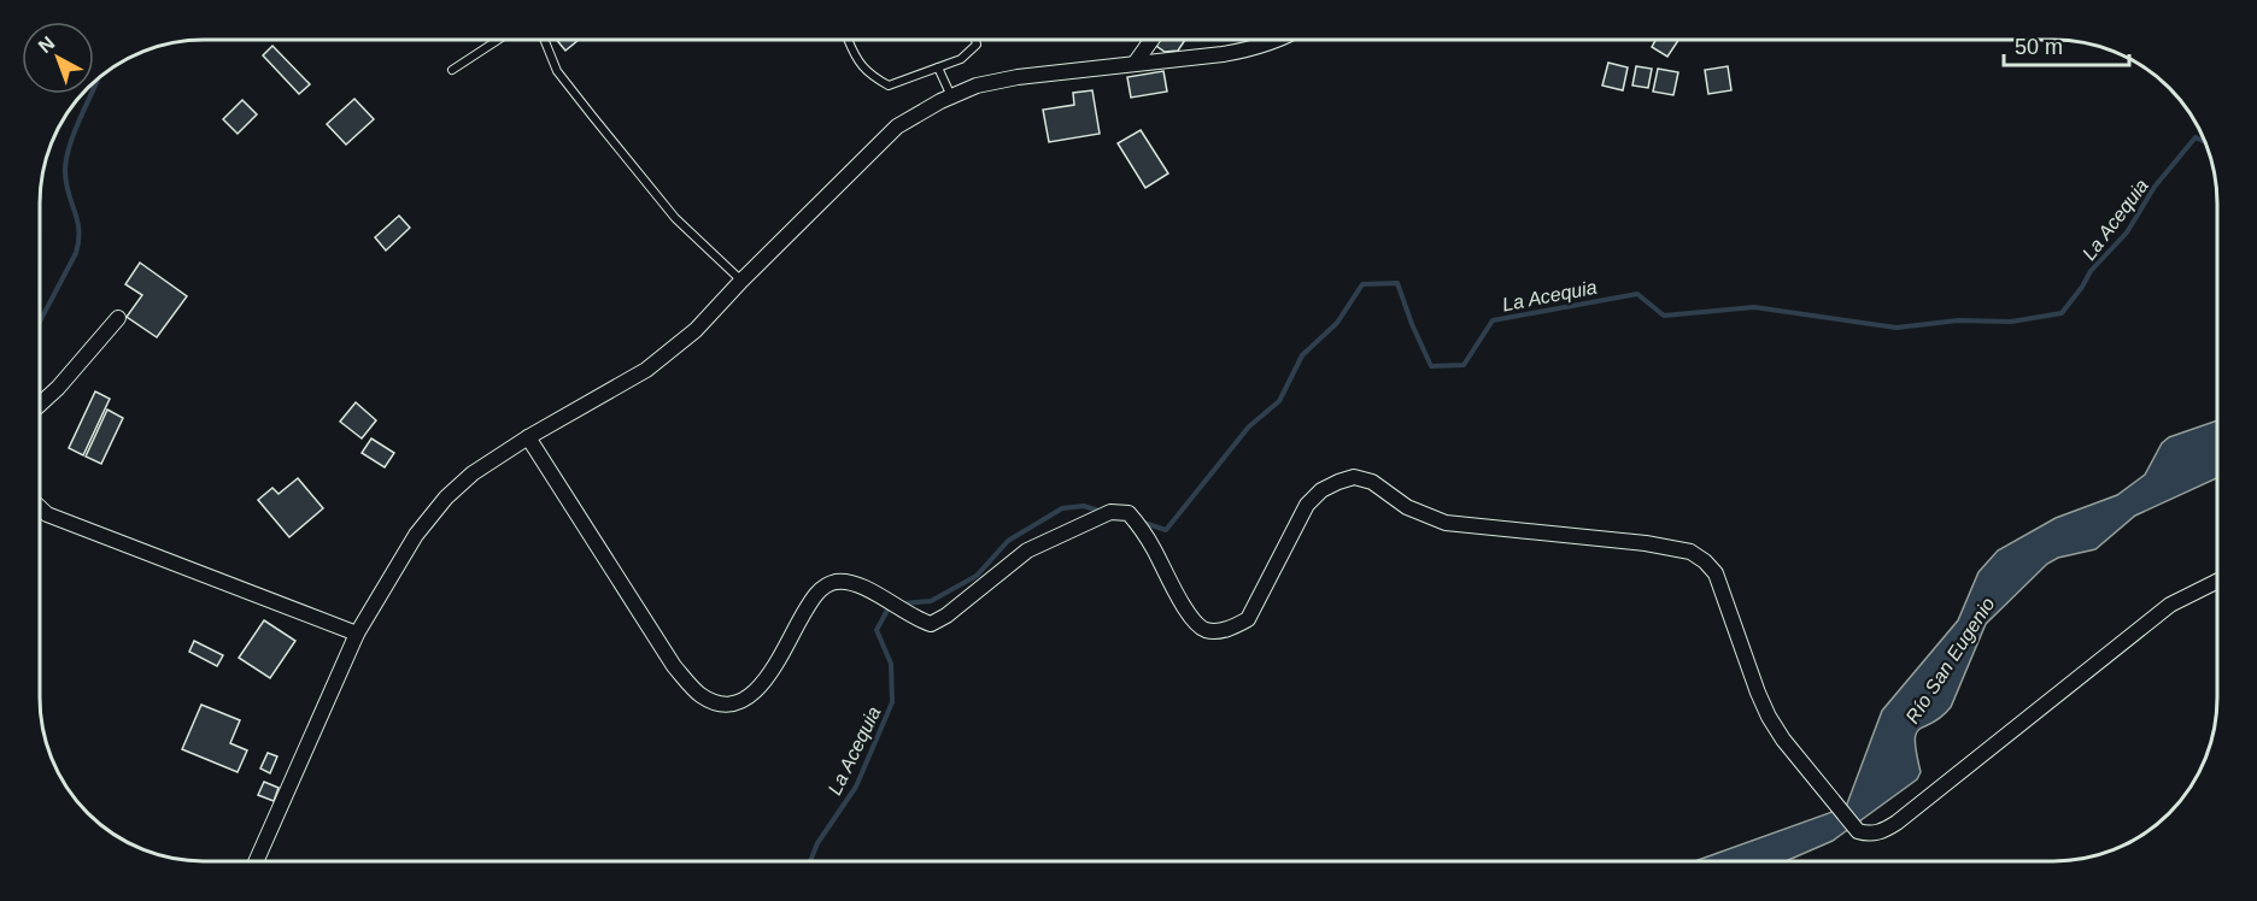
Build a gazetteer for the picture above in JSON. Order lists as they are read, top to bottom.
{
  "water": ["La Acequia", "Río San Eugenio"],
  "scale_bar": "50 m",
  "north": "top left"
}
